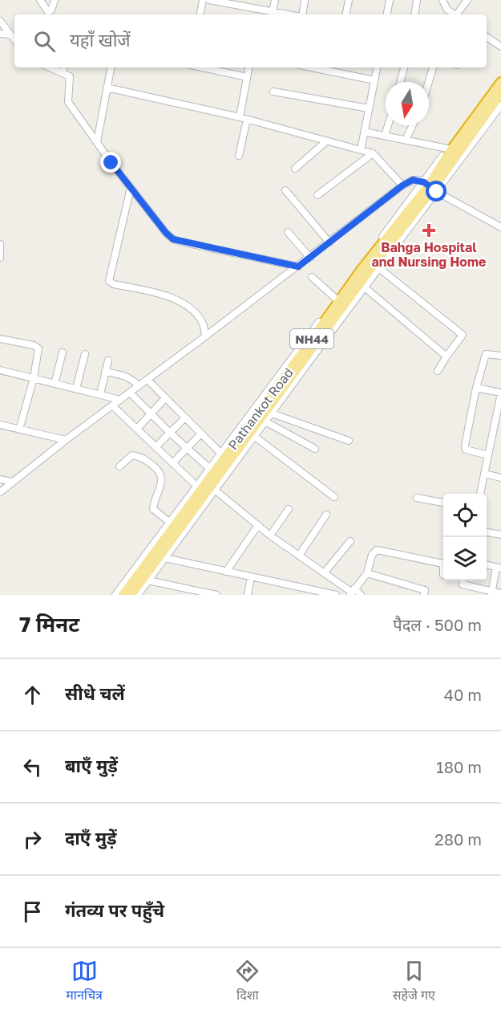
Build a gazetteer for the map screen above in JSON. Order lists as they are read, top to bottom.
{
  "streets": {
    "highway": ["NH44", "Pathankot Road"]
  },
  "crossings": [
    ["NH44", "Pathankot Road"]
  ],
  "places": {
    "health": ["Bahga Hospital and Nursing Home"]
  },
  "north": "bottom",
  "page": {
    "search": "यहाँ खोजें",
    "heading": ["7 मिनट", "पैदल · 500 m"],
    "list": [
      ["सीधे चलें", "40 m"],
      ["बाएँ मुड़ें", "180 m"],
      ["दाएँ मुड़ें", "280 m"],
      "गंतव्य पर पहुँचे"
    ],
    "nav": ["मानचित्र", "दिशा", "सहेजे गए"]
  }
}
